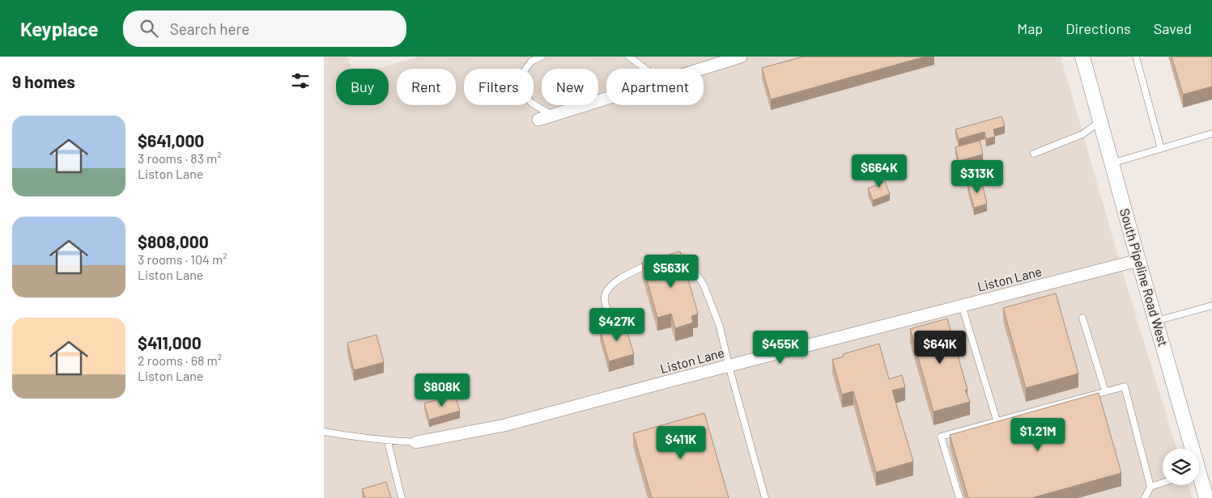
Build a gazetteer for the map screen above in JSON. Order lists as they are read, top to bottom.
{
  "streets": {
    "street": ["South Pipeline Road West", "Liston Lane"]
  },
  "crossings": [
    ["South Pipeline Road West", "Liston Lane"]
  ],
  "page": {
    "header": "Keyplace",
    "search": "Search here",
    "nav": ["Map", "Directions", "Saved"],
    "heading": "9 homes",
    "chip": [
      "Buy",
      "Rent",
      "Filters",
      "New",
      "Apartment"
    ],
    "list": [
      {
        "name": "$641,000",
        "note": "3 rooms · 83 m² · Liston Lane"
      },
      {
        "name": "$808,000",
        "note": "3 rooms · 104 m² · Liston Lane"
      },
      {
        "name": "$411,000",
        "note": "2 rooms · 68 m² · Liston Lane"
      }
    ],
    "price": [
      "$664K",
      "$313K",
      "$563K",
      "$427K",
      "$455K",
      "$641K",
      "$808K",
      "$1.21M",
      "$411K"
    ]
  }
}
